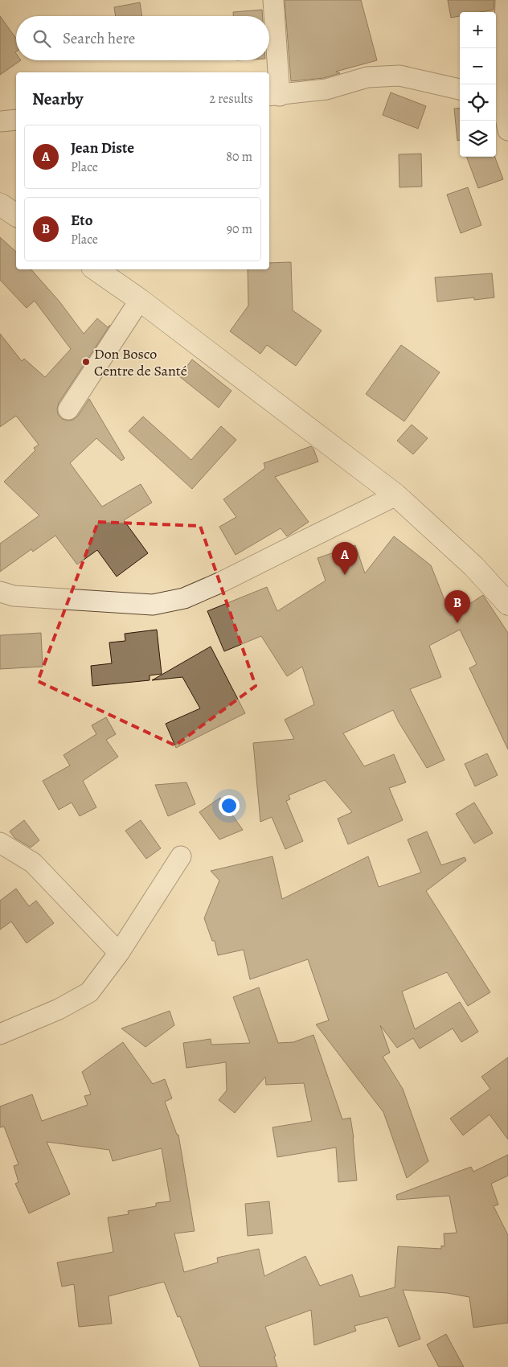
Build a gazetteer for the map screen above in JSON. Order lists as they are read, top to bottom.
{
  "places": ["Don Bosco Centre de Santé"],
  "page": {
    "map_buttons": ["+", "−"],
    "search": "Search here",
    "heading": ["Nearby", "2 results"],
    "list": [
      {
        "mark": "A",
        "name": "Jean Diste",
        "note": "Place",
        "value": "80 m"
      },
      {
        "mark": "B",
        "name": "Eto",
        "note": "Place",
        "value": "90 m"
      }
    ],
    "pins": ["A", "B"]
  }
}
